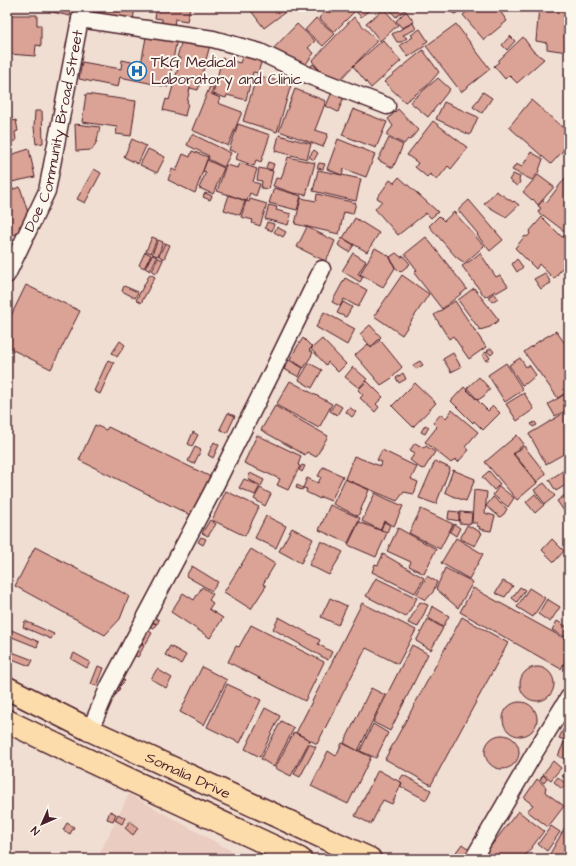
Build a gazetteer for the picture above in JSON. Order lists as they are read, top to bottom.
{
  "streets": {
    "main road": ["Somalia Drive"],
    "street": ["Doe Community Broad Street"]
  },
  "places": {
    "hospital": ["TKG Medical Laboratory and Clinic"]
  },
  "north": "bottom left"
}
